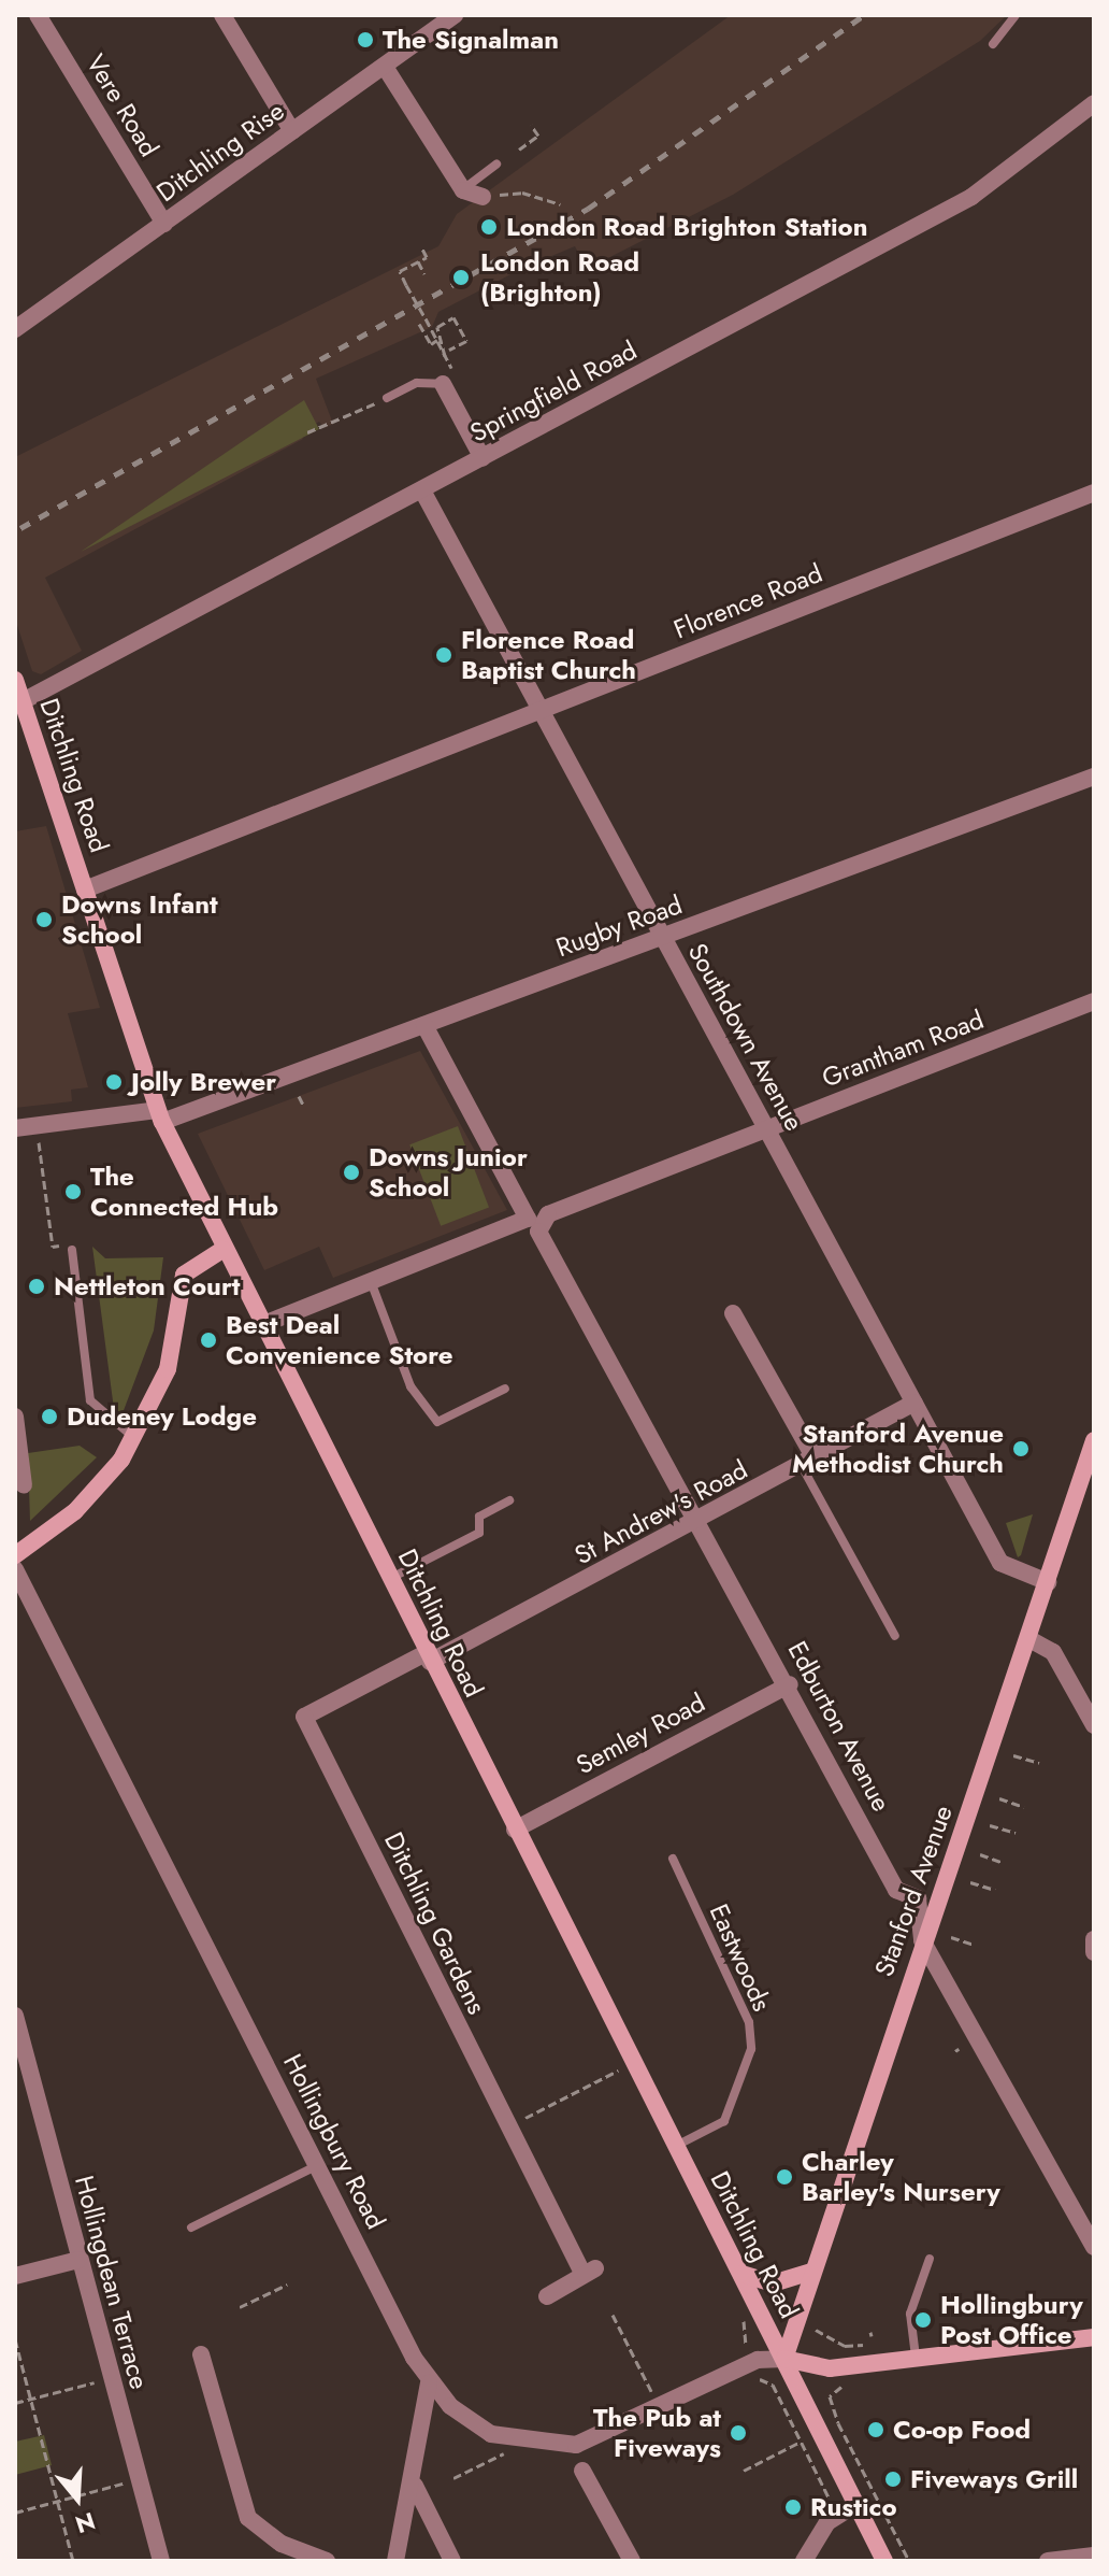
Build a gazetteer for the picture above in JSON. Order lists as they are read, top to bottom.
{
  "streets": {
    "street": [
      "Vere Road",
      "Ditchling Rise",
      "Springfield Road",
      "Florence Road",
      "Ditchling Road",
      "Rugby Road",
      "Southdown Avenue",
      "Grantham Road",
      "St Andrew's Road",
      "Edburton Avenue",
      "Semley Road",
      "Stanford Avenue",
      "Ditchling Gardens",
      "Hollingbury Road",
      "Hollingdean Terrace"
    ],
    "lane": ["Eastwoods"]
  },
  "crossings": [
    ["Vere Road", "Ditchling Rise"],
    ["Springfield Road", "Ditchling Road"],
    ["Springfield Road", "Southdown Avenue"],
    ["Florence Road", "Ditchling Road"],
    ["Florence Road", "Southdown Avenue"],
    ["Ditchling Road", "Rugby Road"],
    ["Ditchling Road", "Grantham Road"],
    ["Ditchling Road", "St Andrew's Road"],
    ["Ditchling Road", "Semley Road"],
    ["Ditchling Road", "Stanford Avenue"],
    ["Ditchling Road", "Ditchling Gardens"],
    ["Ditchling Road", "Eastwoods"],
    ["Ditchling Road", "Hollingbury Road"],
    ["Rugby Road", "Southdown Avenue"],
    ["Rugby Road", "Edburton Avenue"],
    ["Southdown Avenue", "Grantham Road"],
    ["Southdown Avenue", "St Andrew's Road"],
    ["Southdown Avenue", "Stanford Avenue"],
    ["Grantham Road", "Edburton Avenue"],
    ["St Andrew's Road", "Edburton Avenue"],
    ["St Andrew's Road", "Ditchling Gardens"],
    ["Edburton Avenue", "Semley Road"],
    ["Edburton Avenue", "Stanford Avenue"],
    ["Stanford Avenue", "Hollingbury Road"]
  ],
  "places": [
    "The Signalman",
    "London Road Brighton Station",
    "London Road (Brighton)",
    "Florence Road Baptist Church",
    "Downs Infant School",
    "Jolly Brewer",
    "Downs Junior School",
    "The Connected Hub",
    "Nettleton Court",
    "Best Deal Convenience Store",
    "Dudeney Lodge",
    "Stanford Avenue Methodist Church",
    "Charley Barley's Nursery",
    "Hollingbury Post Office",
    "Co-op Food",
    "The Pub at Fiveways",
    "Fiveways Grill",
    "Rustico"
  ],
  "north": "bottom"
}
